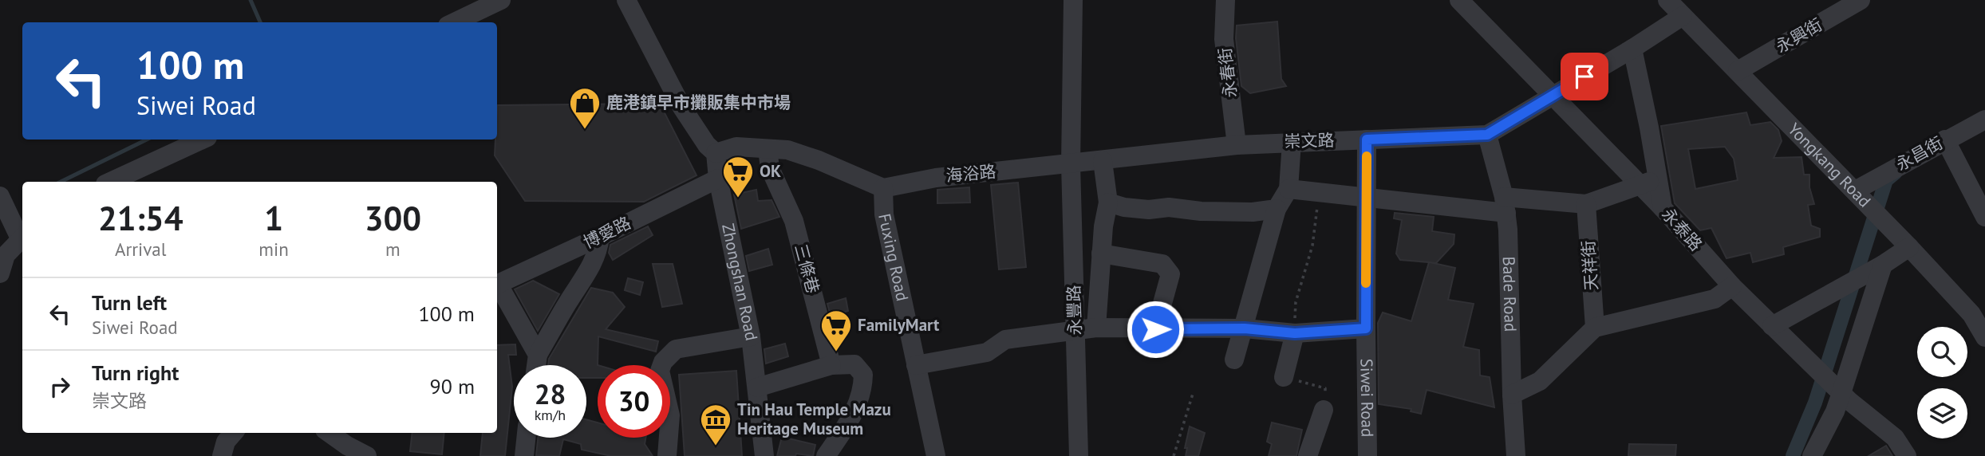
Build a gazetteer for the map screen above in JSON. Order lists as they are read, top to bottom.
{
  "streets": {
    "street": [
      "永興街",
      "永春街",
      "崇文路",
      "永昌街",
      "Yongkang Road",
      "海浴路",
      "永泰路",
      "博愛路",
      "Fuxing Road",
      "天祥街",
      "三條巷",
      "Zhongshan Road",
      "Bade Road",
      "永豐路",
      "Siwei Road"
    ]
  },
  "crossings": [
    ["永興街", "Yongkang Road"],
    ["永春街", "崇文路"],
    ["崇文路", "Yongkang Road"],
    ["崇文路", "海浴路"],
    ["崇文路", "永泰路"],
    ["崇文路", "Bade Road"],
    ["崇文路", "永豐路"],
    ["崇文路", "Siwei Road"],
    ["永昌街", "Yongkang Road"],
    ["海浴路", "Fuxing Road"],
    ["海浴路", "永豐路"],
    ["博愛路", "Zhongshan Road"]
  ],
  "places": {
    "shop": ["鹿港鎮早市攤販集中市場"],
    "supermarket": ["OK", "FamilyMart"],
    "museum": ["Tin Hau Temple Mazu Heritage Museum"]
  },
  "page": {
    "turn": ["100 m", "Siwei Road"],
    "eta": [
      "21:54",
      "Arrival",
      "1",
      "min",
      "300",
      "m"
    ],
    "list": [
      {
        "name": "Turn left",
        "note": "Siwei Road",
        "value": "100 m"
      },
      {
        "name": "Turn right",
        "note": "崇文路",
        "value": "90 m"
      }
    ],
    "speed": "28 km/h",
    "limit": "30"
  }
}
